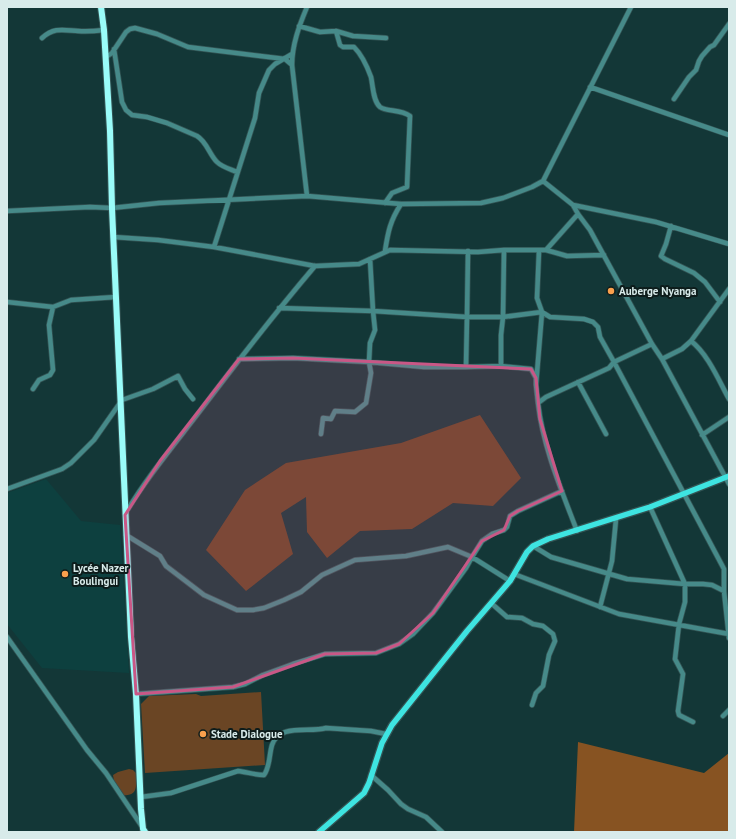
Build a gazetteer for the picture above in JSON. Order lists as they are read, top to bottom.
{
  "places": ["Auberge Nyanga", "Lycée Nazer Boulingui", "Stade Dialogue"]
}
